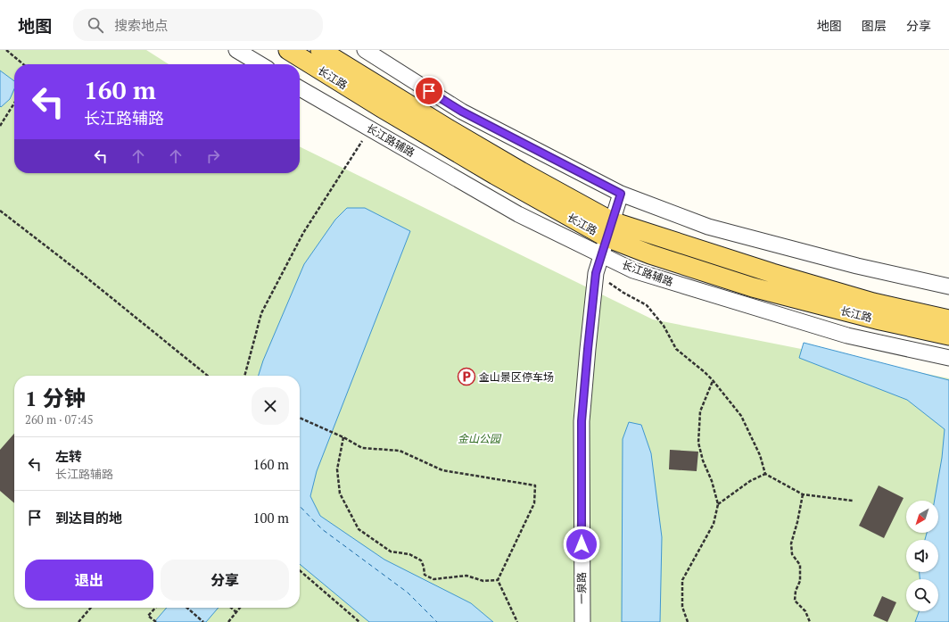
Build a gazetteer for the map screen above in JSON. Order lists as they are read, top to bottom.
{
  "streets": {
    "main road": ["长江路"],
    "street": ["长江路辅路", "一泉路"]
  },
  "crossings": [
    ["长江路", "长江路辅路"],
    ["长江路", "一泉路"],
    ["长江路辅路", "一泉路"]
  ],
  "parks": ["金山公园"],
  "places": {
    "parking": ["金山景区停车场"]
  },
  "north": "bottom left",
  "page": {
    "header": "地图",
    "search": "搜索地点",
    "nav": ["地图", "图层", "分享"],
    "turn": ["160 m", "长江路辅路"],
    "heading": ["1 分钟", "260 m · 07:45"],
    "list": [
      {
        "name": "左转",
        "note": "长江路辅路",
        "value": "160 m"
      },
      {
        "name": "到达目的地",
        "value": "100 m"
      }
    ],
    "buttons": ["退出", "分享"]
  }
}
